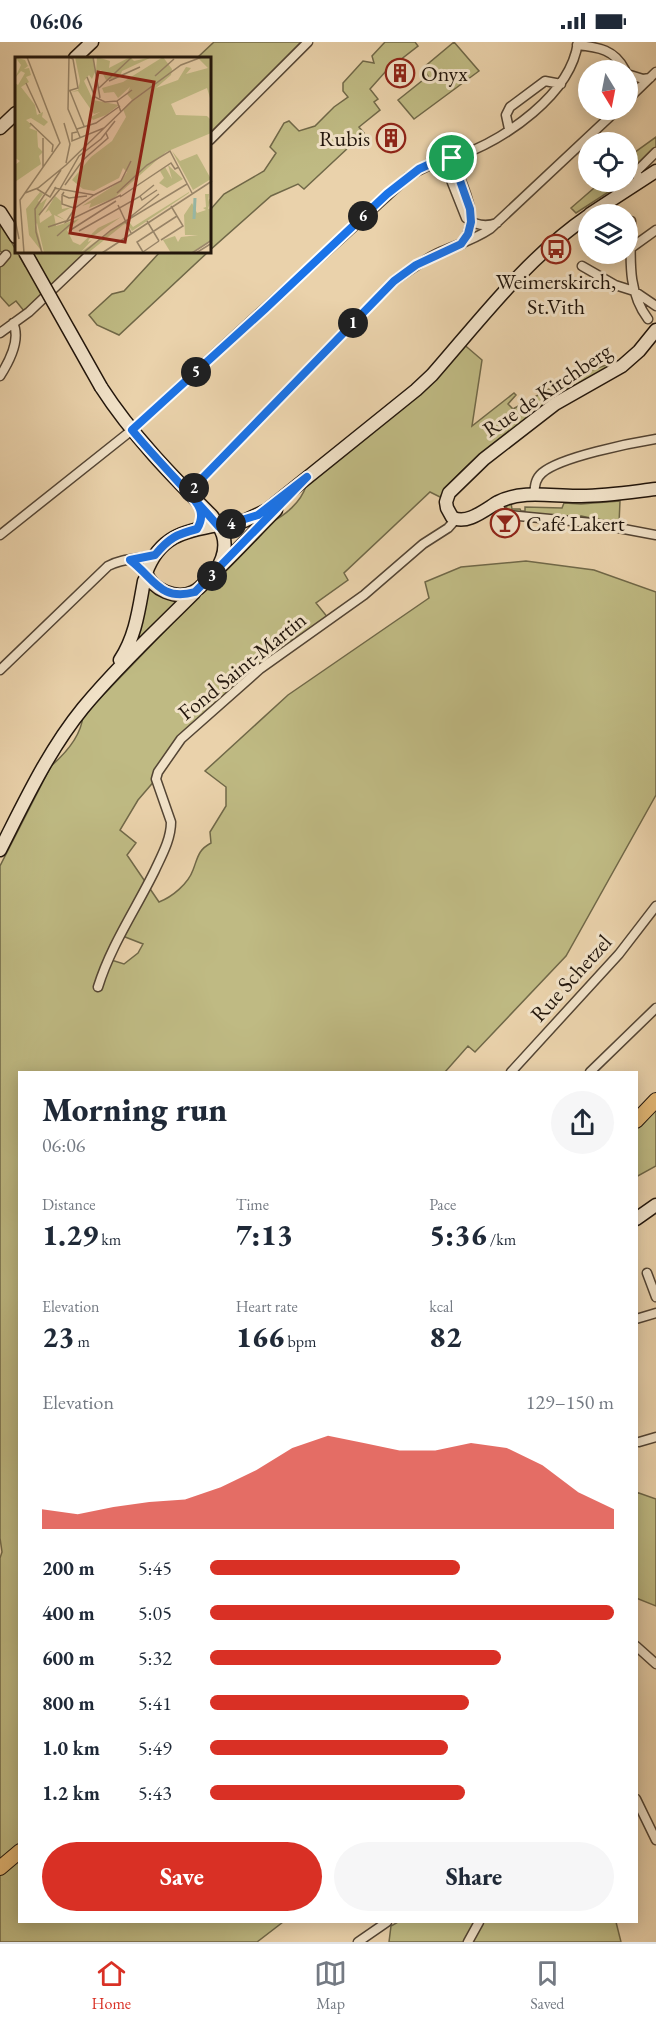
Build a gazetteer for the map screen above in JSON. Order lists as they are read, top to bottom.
{
  "streets": {
    "main road": ["Rue de Kirchberg"],
    "street": ["Fond Saint-Martin", "Rue Schetzel"]
  },
  "crossings": [
    ["Rue de Kirchberg", "Fond Saint-Martin"]
  ],
  "places": {
    "building": ["Onyx", "Rubis"],
    "bus stop": ["Weimerskirch, St.Vith"],
    "bar": ["Café Lakert"]
  },
  "north": "bottom",
  "page": {
    "status": "06:06",
    "pins": [
      "6",
      "1",
      "5",
      "2",
      "4",
      "3"
    ],
    "heading": ["Morning run", "06:06"],
    "stats": [
      ["Distance", "1.29 km"],
      ["Time", "7:13"],
      ["Pace", "5:36 /km"],
      ["Elevation", "23 m"],
      ["Heart rate", "166 bpm"],
      ["kcal", "82"]
    ],
    "chart": ["Elevation", "129–150 m"],
    "list": [
      {
        "name": "200 m",
        "note": "5:45"
      },
      {
        "name": "400 m",
        "note": "5:05"
      },
      {
        "name": "600 m",
        "note": "5:32"
      },
      {
        "name": "800 m",
        "note": "5:41"
      },
      {
        "name": "1.0 km",
        "note": "5:49"
      },
      {
        "name": "1.2 km",
        "note": "5:43"
      }
    ],
    "buttons": ["Save", "Share"],
    "tabs": ["Home", "Map", "Saved"]
  }
}
